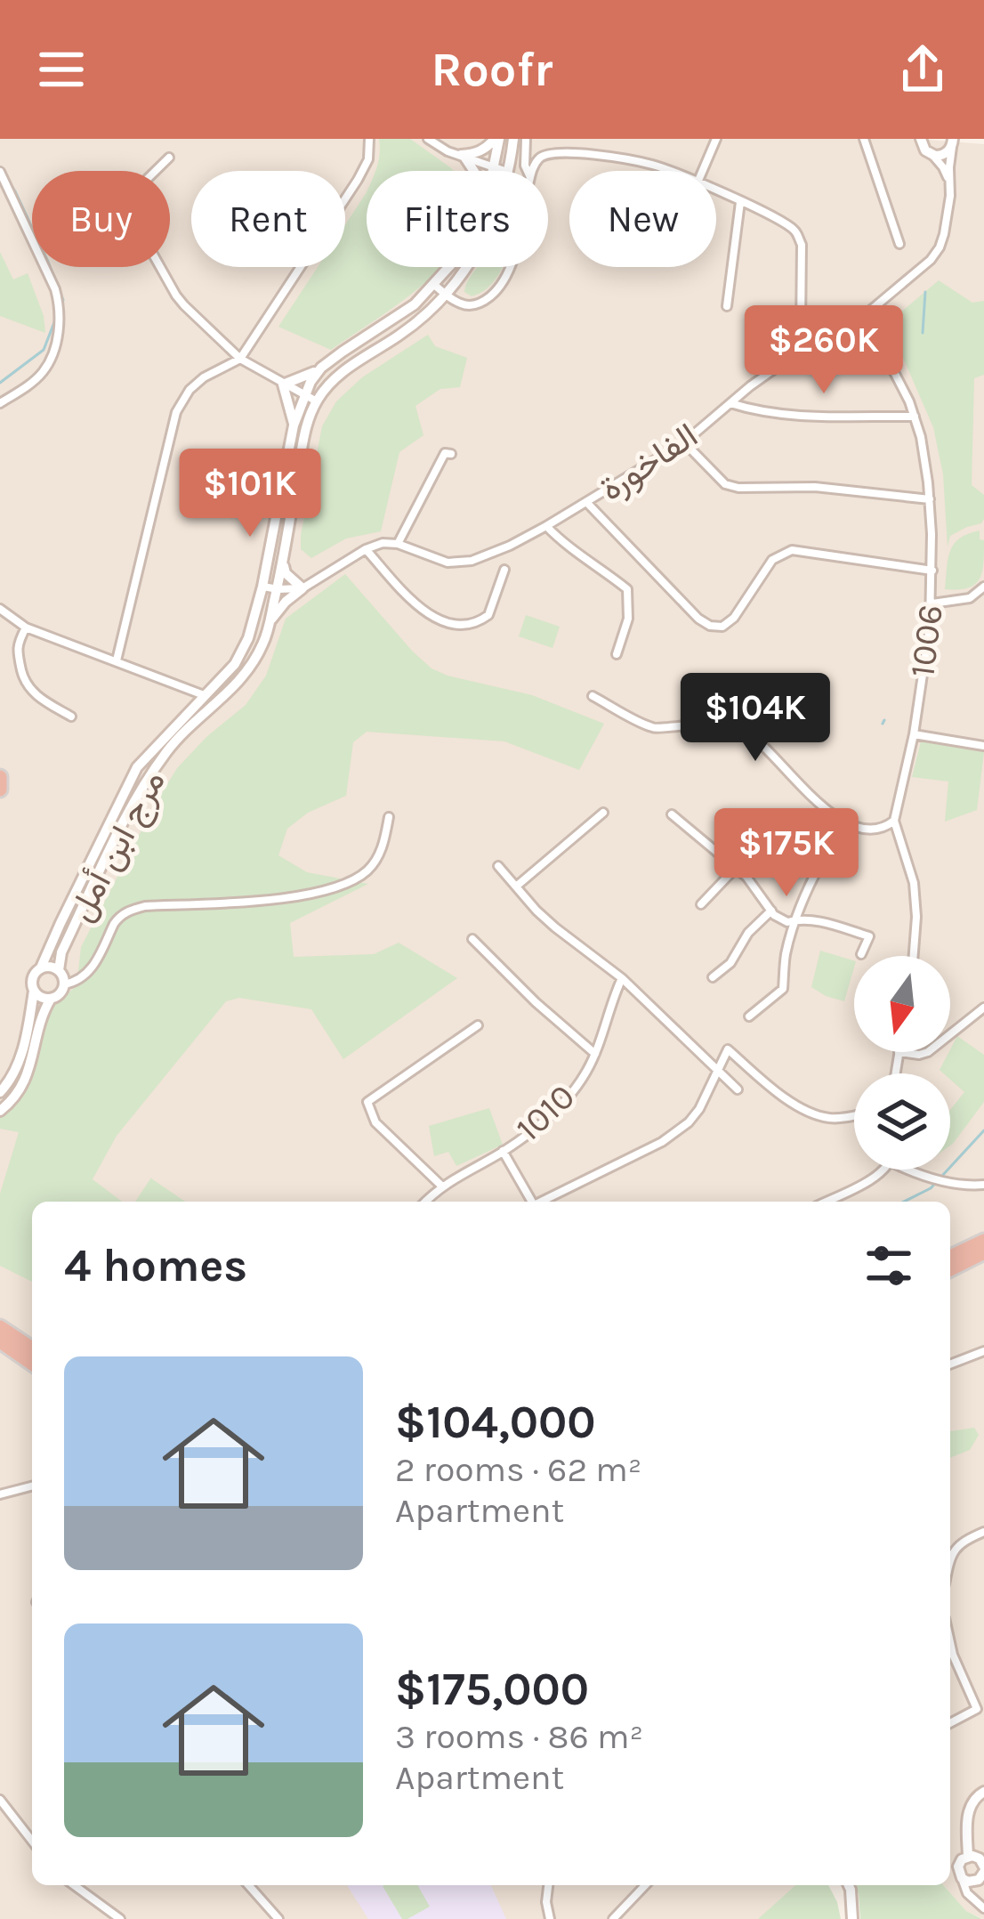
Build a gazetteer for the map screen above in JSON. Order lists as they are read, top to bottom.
{
  "streets": {
    "street": [
      "الفاخورة",
      "1006",
      "مرج ابن أمل",
      "1010"
    ]
  },
  "crossings": [
    ["الفاخورة", "1006"]
  ],
  "north": "bottom",
  "page": {
    "header": "Roofr",
    "chip": [
      "Buy",
      "Rent",
      "Filters",
      "New"
    ],
    "price": [
      "$260K",
      "$101K",
      "$104K",
      "$175K"
    ],
    "heading": "4 homes",
    "list": [
      {
        "name": "$104,000",
        "note": "2 rooms · 62 m² · Apartment"
      },
      {
        "name": "$175,000",
        "note": "3 rooms · 86 m² · Apartment"
      }
    ]
  }
}
